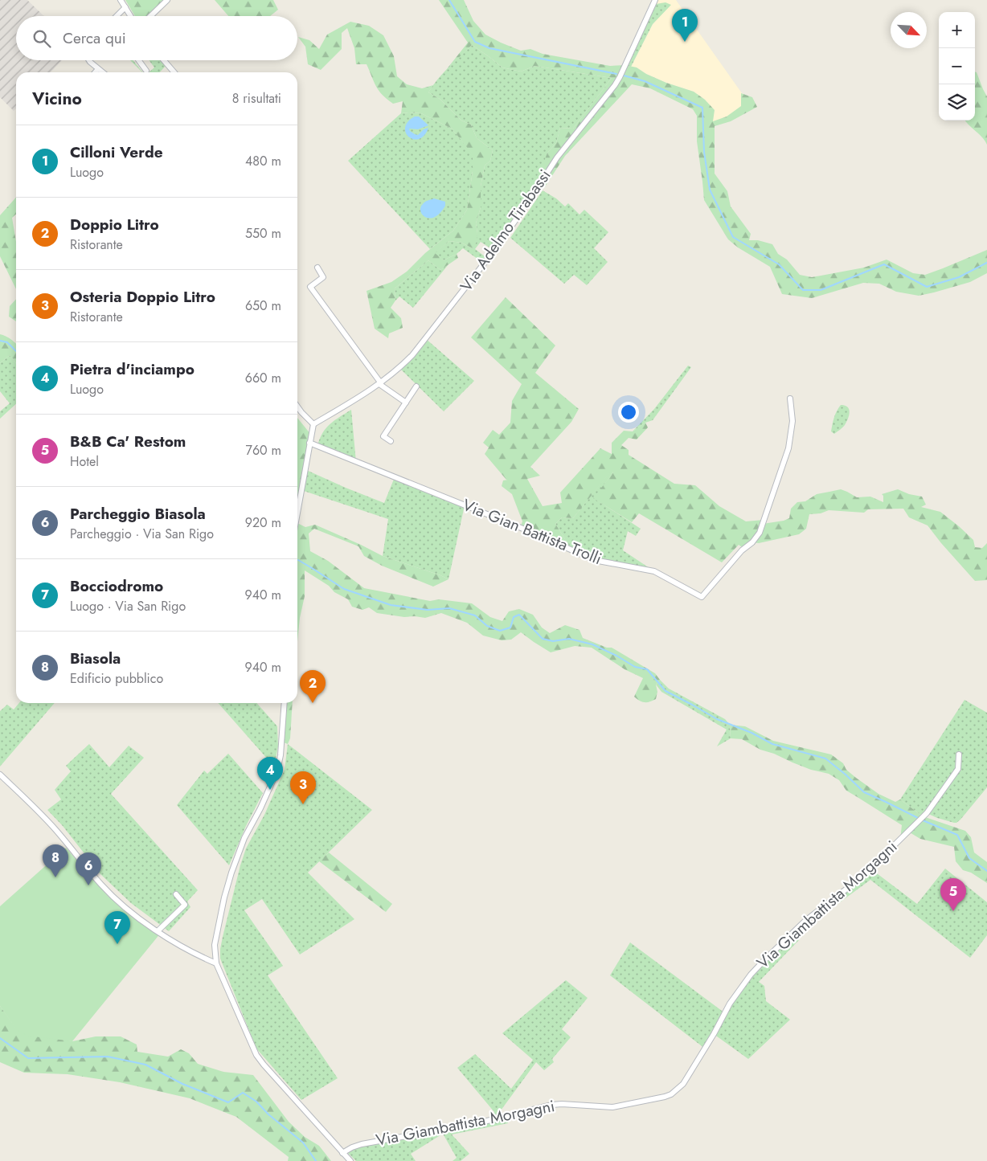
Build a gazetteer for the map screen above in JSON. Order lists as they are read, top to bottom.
{
  "streets": {
    "street": ["Via Adelmo Tirabassi", "Via Gian Battista Trolli", "Via Giambattista Morgagni"]
  },
  "north": "bottom right",
  "page": {
    "pins": [
      "1",
      "2",
      "4",
      "3",
      "8",
      "6",
      "5",
      "7"
    ],
    "map_buttons": ["+", "−"],
    "search": "Cerca qui",
    "heading": ["Vicino", "8 risultati"],
    "list": [
      {
        "mark": "1",
        "name": "Cilloni Verde",
        "note": "Luogo",
        "value": "480 m"
      },
      {
        "mark": "2",
        "name": "Doppio Litro",
        "note": "Ristorante",
        "value": "550 m"
      },
      {
        "mark": "3",
        "name": "Osteria Doppio Litro",
        "note": "Ristorante",
        "value": "650 m"
      },
      {
        "mark": "4",
        "name": "Pietra d'inciampo",
        "note": "Luogo",
        "value": "660 m"
      },
      {
        "mark": "5",
        "name": "B&B Ca' Restom",
        "note": "Hotel",
        "value": "760 m"
      },
      {
        "mark": "6",
        "name": "Parcheggio Biasola",
        "note": "Parcheggio · Via San Rigo",
        "value": "920 m"
      },
      {
        "mark": "7",
        "name": "Bocciodromo",
        "note": "Luogo · Via San Rigo",
        "value": "940 m"
      },
      {
        "mark": "8",
        "name": "Biasola",
        "note": "Edificio pubblico",
        "value": "940 m"
      }
    ]
  }
}
